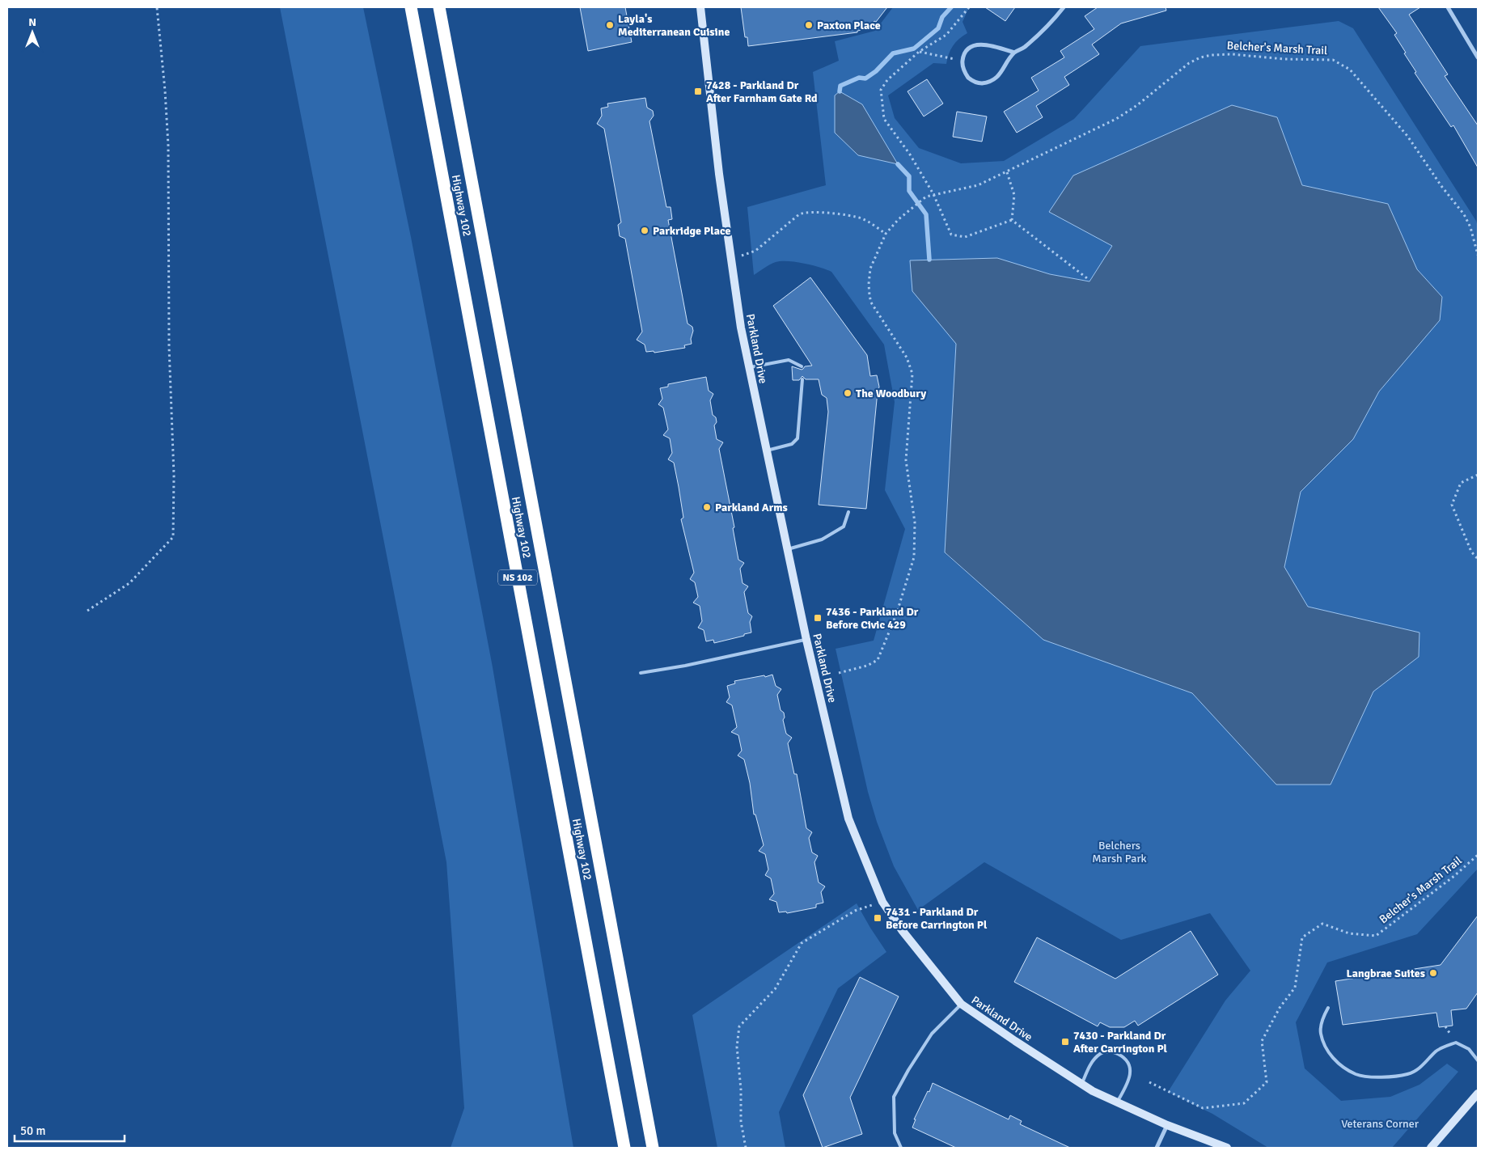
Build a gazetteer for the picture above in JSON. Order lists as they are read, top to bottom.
{
  "streets": {
    "highway": ["Highway 102", "NS 102"],
    "street": ["Parkland Drive"],
    "path": ["Belcher's Marsh Trail"]
  },
  "parks": ["Belchers Marsh Park", "Veterans Corner"],
  "places": {
    "other": [
      "Layla's Mediterranean Cuisine",
      "Paxton Place",
      "Parkridge Place",
      "The Woodbury",
      "Parkland Arms",
      "Langbrae Suites"
    ],
    "transit": [
      "7428 - Parkland Dr After Farnham Gate Rd",
      "7436 - Parkland Dr Before Civic 429",
      "7431 - Parkland Dr Before Carrington Pl",
      "7430 - Parkland Dr After Carrington Pl"
    ]
  },
  "scale_bar": "50 m",
  "north": "top"
}
